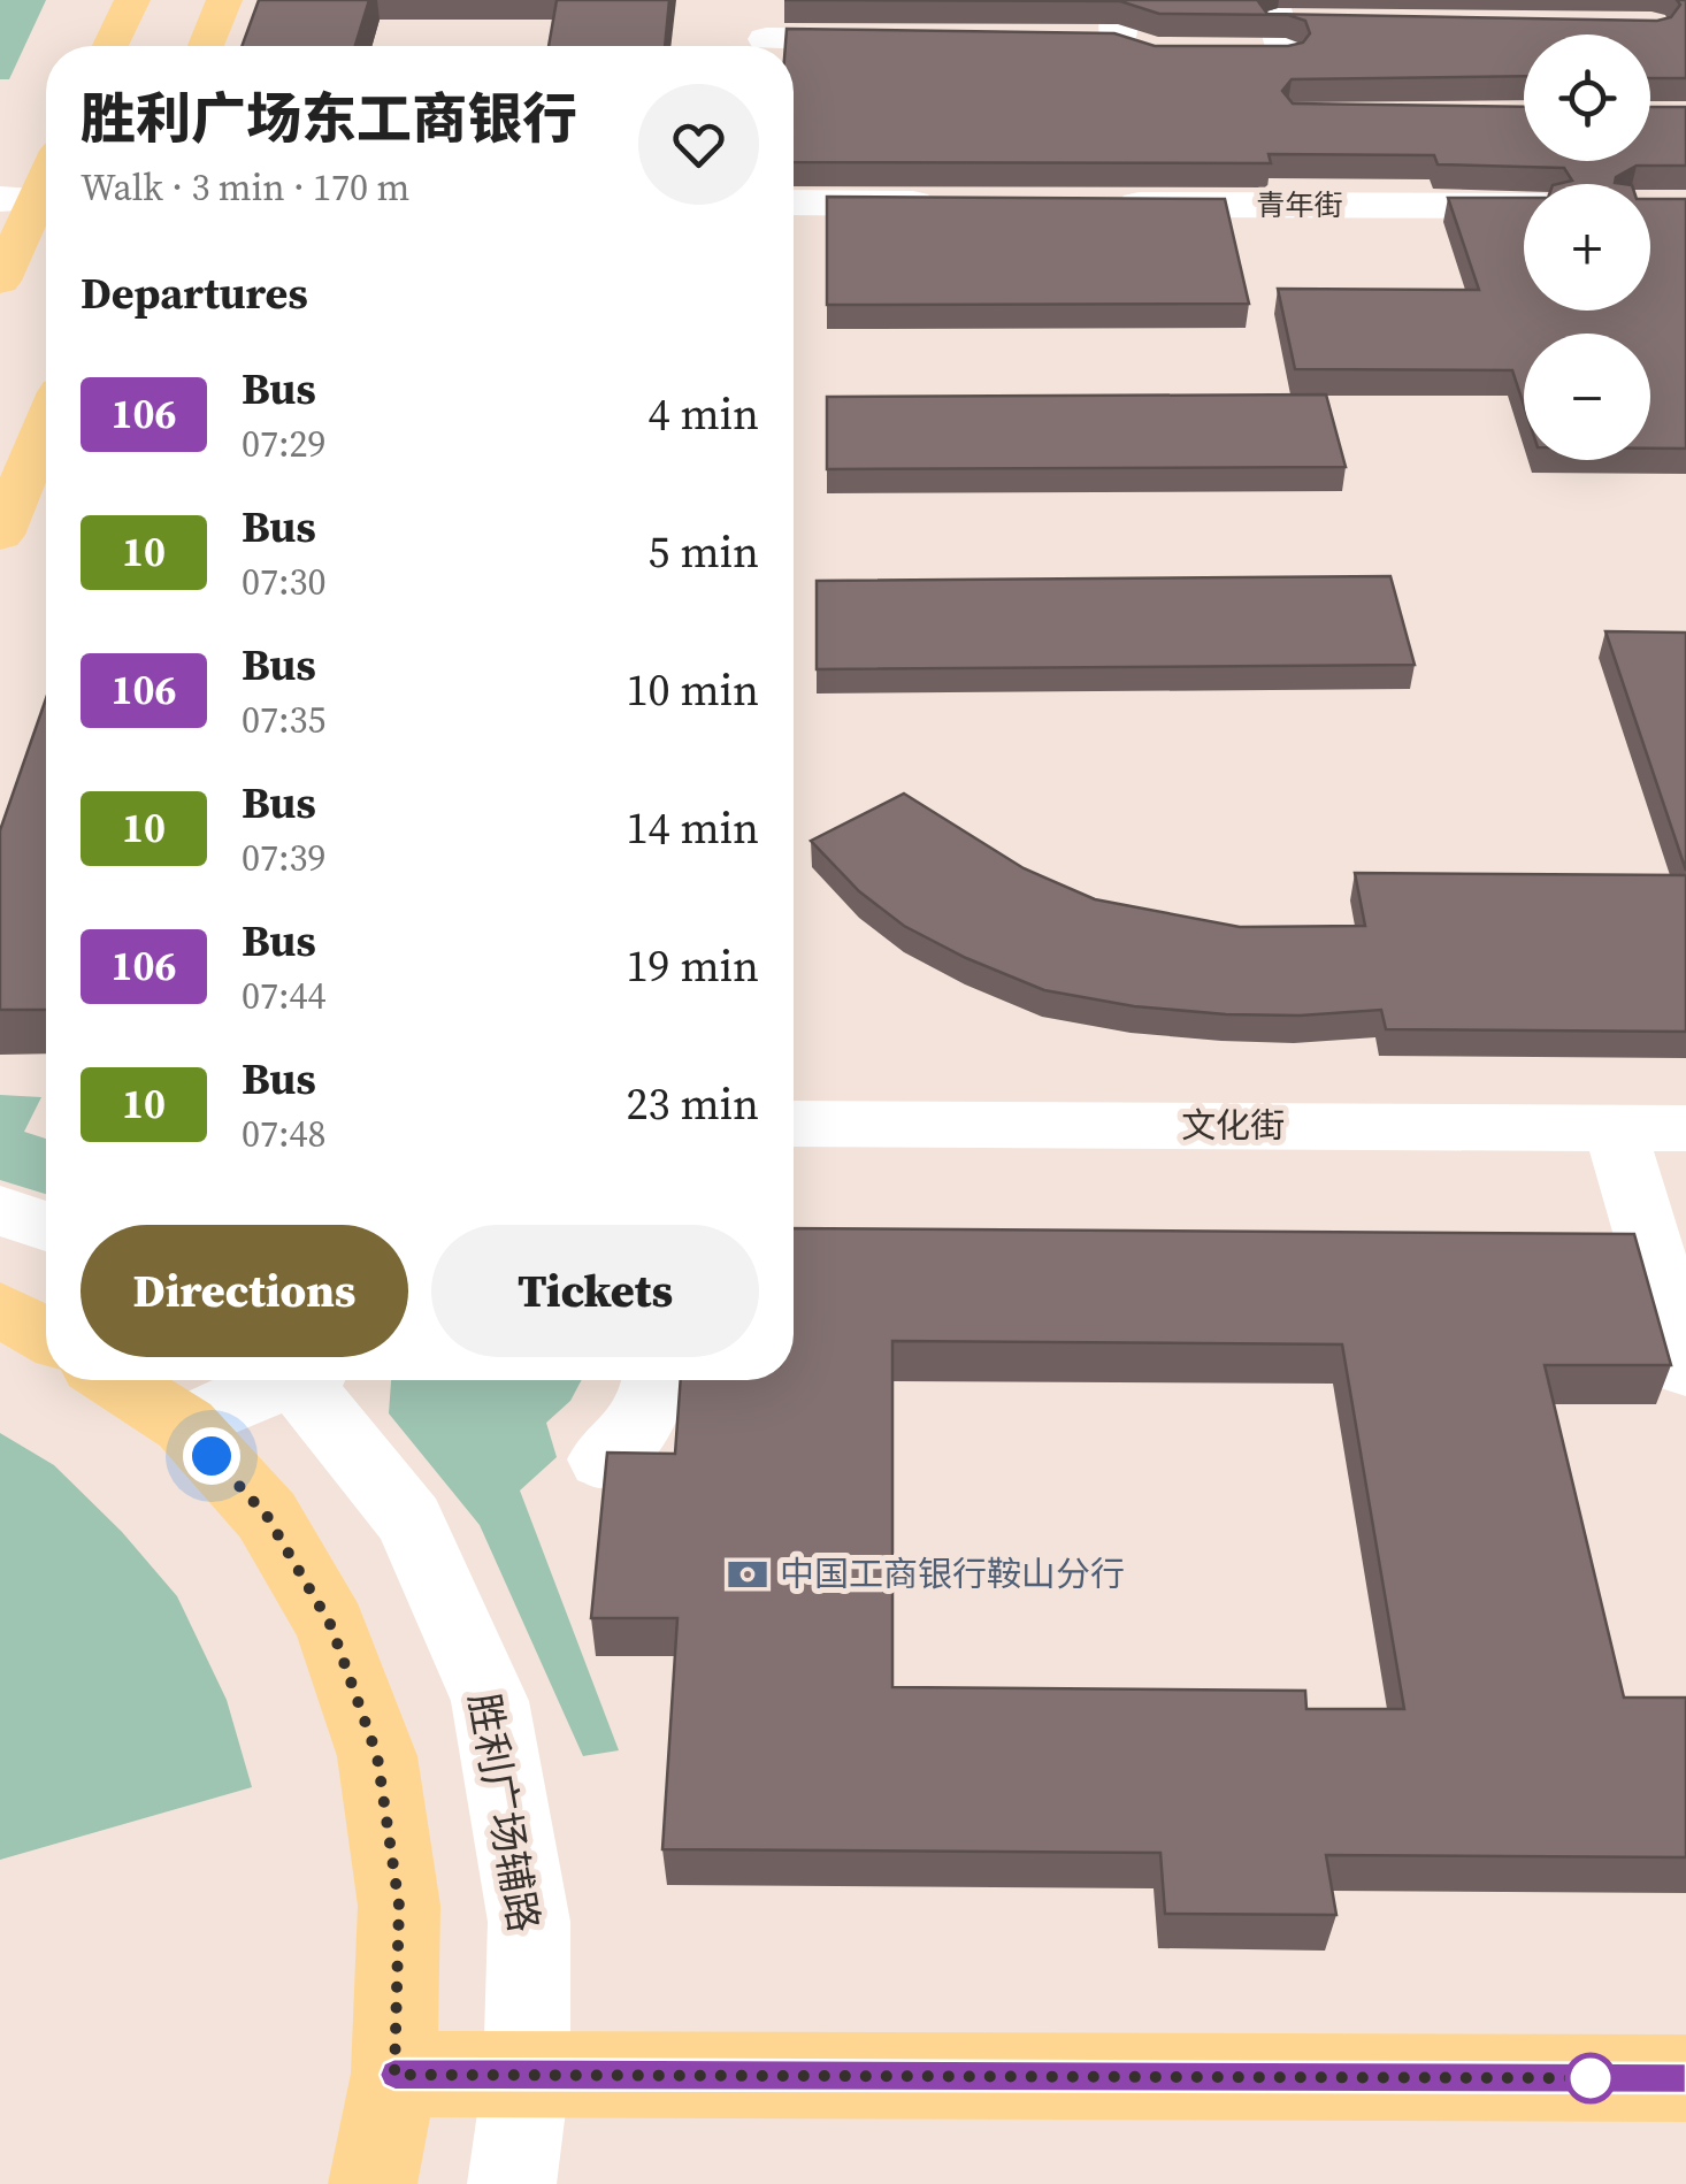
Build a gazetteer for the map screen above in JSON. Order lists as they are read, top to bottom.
{
  "streets": {
    "street": ["青年街", "文化街", "胜利广场辅路"]
  },
  "places": {
    "bank": ["中国工商银行鞍山分行"]
  },
  "lines": ["bus line 106"],
  "page": {
    "map_buttons": ["+", "−"],
    "heading": [
      ["胜利广场东工商银行", "Walk · 3 min · 170 m"],
      "Departures"
    ],
    "list": [
      {
        "mark": "106",
        "name": "Bus",
        "note": "07:29",
        "value": "4 min"
      },
      {
        "mark": "10",
        "name": "Bus",
        "note": "07:30",
        "value": "5 min"
      },
      {
        "mark": "106",
        "name": "Bus",
        "note": "07:35",
        "value": "10 min"
      },
      {
        "mark": "10",
        "name": "Bus",
        "note": "07:39",
        "value": "14 min"
      },
      {
        "mark": "106",
        "name": "Bus",
        "note": "07:44",
        "value": "19 min"
      },
      {
        "mark": "10",
        "name": "Bus",
        "note": "07:48",
        "value": "23 min"
      }
    ],
    "buttons": ["Directions", "Tickets"]
  }
}
